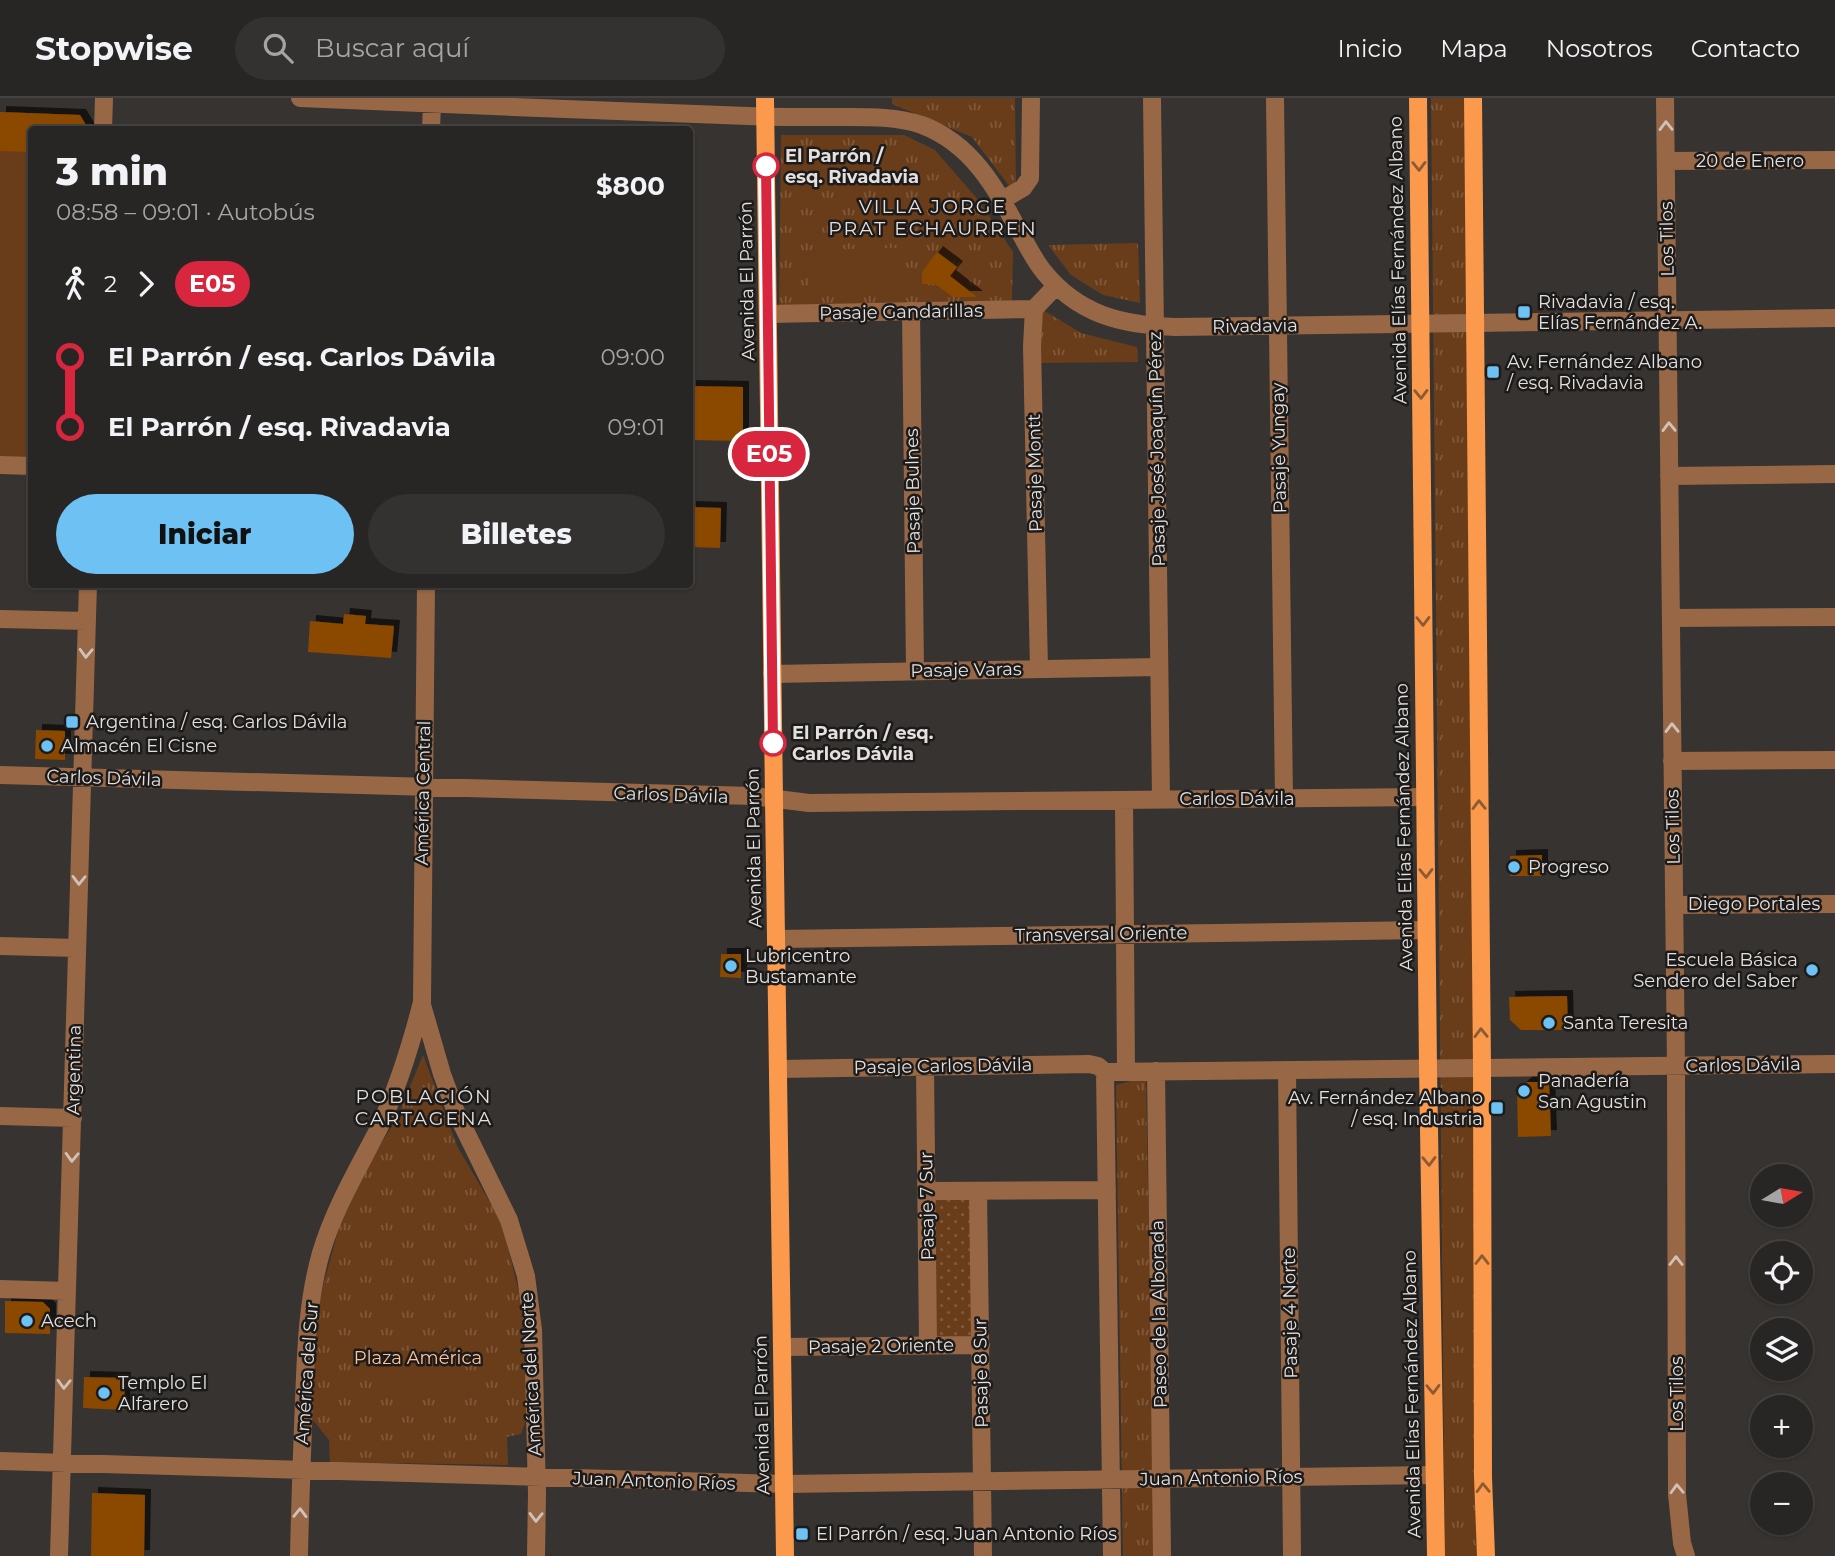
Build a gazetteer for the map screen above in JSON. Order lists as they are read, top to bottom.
{
  "streets": {
    "main road": ["Avenida Elías Fernández Albano", "Avenida El Parrón"],
    "street": [
      "20 de Enero",
      "Los Tilos",
      "Pasaje Gandarillas",
      "Rivadavia",
      "Pasaje Yungay",
      "Pasaje José Joaquín Pérez",
      "Pasaje Montt",
      "Pasaje Bulnes",
      "Pasaje Varas",
      "Carlos Dávila",
      "América Central",
      "Diego Portales",
      "Transversal Oriente",
      "Pasaje Carlos Dávila",
      "Argentina",
      "Pasaje 7 Sur",
      "Pasaje 4 Norte",
      "Paseo de la Alborada",
      "Pasaje 2 Oriente",
      "América del Sur",
      "Pasaje 8 Sur",
      "América del Norte",
      "Juan Antonio Ríos"
    ]
  },
  "crossings": [
    ["20 de Enero", "Los Tilos"],
    ["Los Tilos", "Rivadavia"],
    ["Los Tilos", "Carlos Dávila"],
    ["Los Tilos", "Diego Portales"],
    ["Avenida Elías Fernández Albano", "Rivadavia"],
    ["Avenida Elías Fernández Albano", "Carlos Dávila"],
    ["Avenida Elías Fernández Albano", "Transversal Oriente"],
    ["Avenida Elías Fernández Albano", "Juan Antonio Ríos"],
    ["Avenida El Parrón", "Pasaje Gandarillas"],
    ["Avenida El Parrón", "Rivadavia"],
    ["Avenida El Parrón", "Pasaje Varas"],
    ["Avenida El Parrón", "Carlos Dávila"],
    ["Avenida El Parrón", "Transversal Oriente"],
    ["Avenida El Parrón", "Pasaje Carlos Dávila"],
    ["Avenida El Parrón", "Pasaje 2 Oriente"],
    ["Avenida El Parrón", "Juan Antonio Ríos"],
    ["Pasaje Gandarillas", "Pasaje Montt"],
    ["Pasaje Gandarillas", "Pasaje Bulnes"],
    ["Rivadavia", "Pasaje Yungay"],
    ["Rivadavia", "Pasaje José Joaquín Pérez"],
    ["Pasaje Yungay", "Carlos Dávila"],
    ["Pasaje José Joaquín Pérez", "Pasaje Varas"],
    ["Pasaje José Joaquín Pérez", "Carlos Dávila"],
    ["Pasaje Montt", "Pasaje Varas"],
    ["Pasaje Bulnes", "Pasaje Varas"],
    ["Carlos Dávila", "América Central"],
    ["Carlos Dávila", "Pasaje Carlos Dávila"],
    ["Carlos Dávila", "Argentina"],
    ["Carlos Dávila", "Pasaje 4 Norte"],
    ["Carlos Dávila", "Paseo de la Alborada"],
    ["América Central", "América del Sur"],
    ["América Central", "América del Norte"],
    ["Pasaje Carlos Dávila", "Pasaje 7 Sur"],
    ["Argentina", "Juan Antonio Ríos"],
    ["Pasaje 7 Sur", "Pasaje 2 Oriente"],
    ["Pasaje 4 Norte", "Juan Antonio Ríos"],
    ["Paseo de la Alborada", "Juan Antonio Ríos"],
    ["Pasaje 2 Oriente", "Pasaje 8 Sur"],
    ["América del Sur", "América del Norte"],
    ["América del Sur", "Juan Antonio Ríos"],
    ["Pasaje 8 Sur", "Juan Antonio Ríos"],
    ["América del Norte", "Juan Antonio Ríos"]
  ],
  "one_way": ["Los Tilos", "Argentina"],
  "districts": ["VILLA JORGE PRAT ECHAURREN", "POBLACIÓN CARTAGENA"],
  "parks": ["Plaza América"],
  "places": {
    "other": [
      "El Parrón / esq. Rivadavia",
      "El Parrón / esq. Carlos Dávila",
      "Almacén El Cisne",
      "Progreso",
      "Lubricentro Bustamante",
      "Escuela Básica Sendero del Saber",
      "Santa Teresita",
      "Panadería San Agustin",
      "Acech",
      "Templo El Alfarero"
    ],
    "transit": [
      "Rivadavia / esq. Elías Fernández A.",
      "Av. Fernández Albano / esq. Rivadavia",
      "Argentina / esq. Carlos Dávila",
      "Av. Fernández Albano / esq. Industria",
      "El Parrón / esq. Juan Antonio Ríos"
    ]
  },
  "lines": ["bus line E05"],
  "north": "right",
  "page": {
    "header": "Stopwise",
    "search": "Buscar aquí",
    "nav": [
      "Inicio",
      "Mapa",
      "Nosotros",
      "Contacto"
    ],
    "on_map": "E05",
    "heading": ["3 min", "08:58 – 09:01 · Autobús", "$800"],
    "legs": ["2", "E05"],
    "list": [
      {
        "name": "El Parrón / esq. Carlos Dávila",
        "value": "09:00"
      },
      {
        "name": "El Parrón / esq. Rivadavia",
        "value": "09:01"
      }
    ],
    "buttons": ["Iniciar", "Billetes"],
    "map_buttons": ["+", "−"]
  }
}
